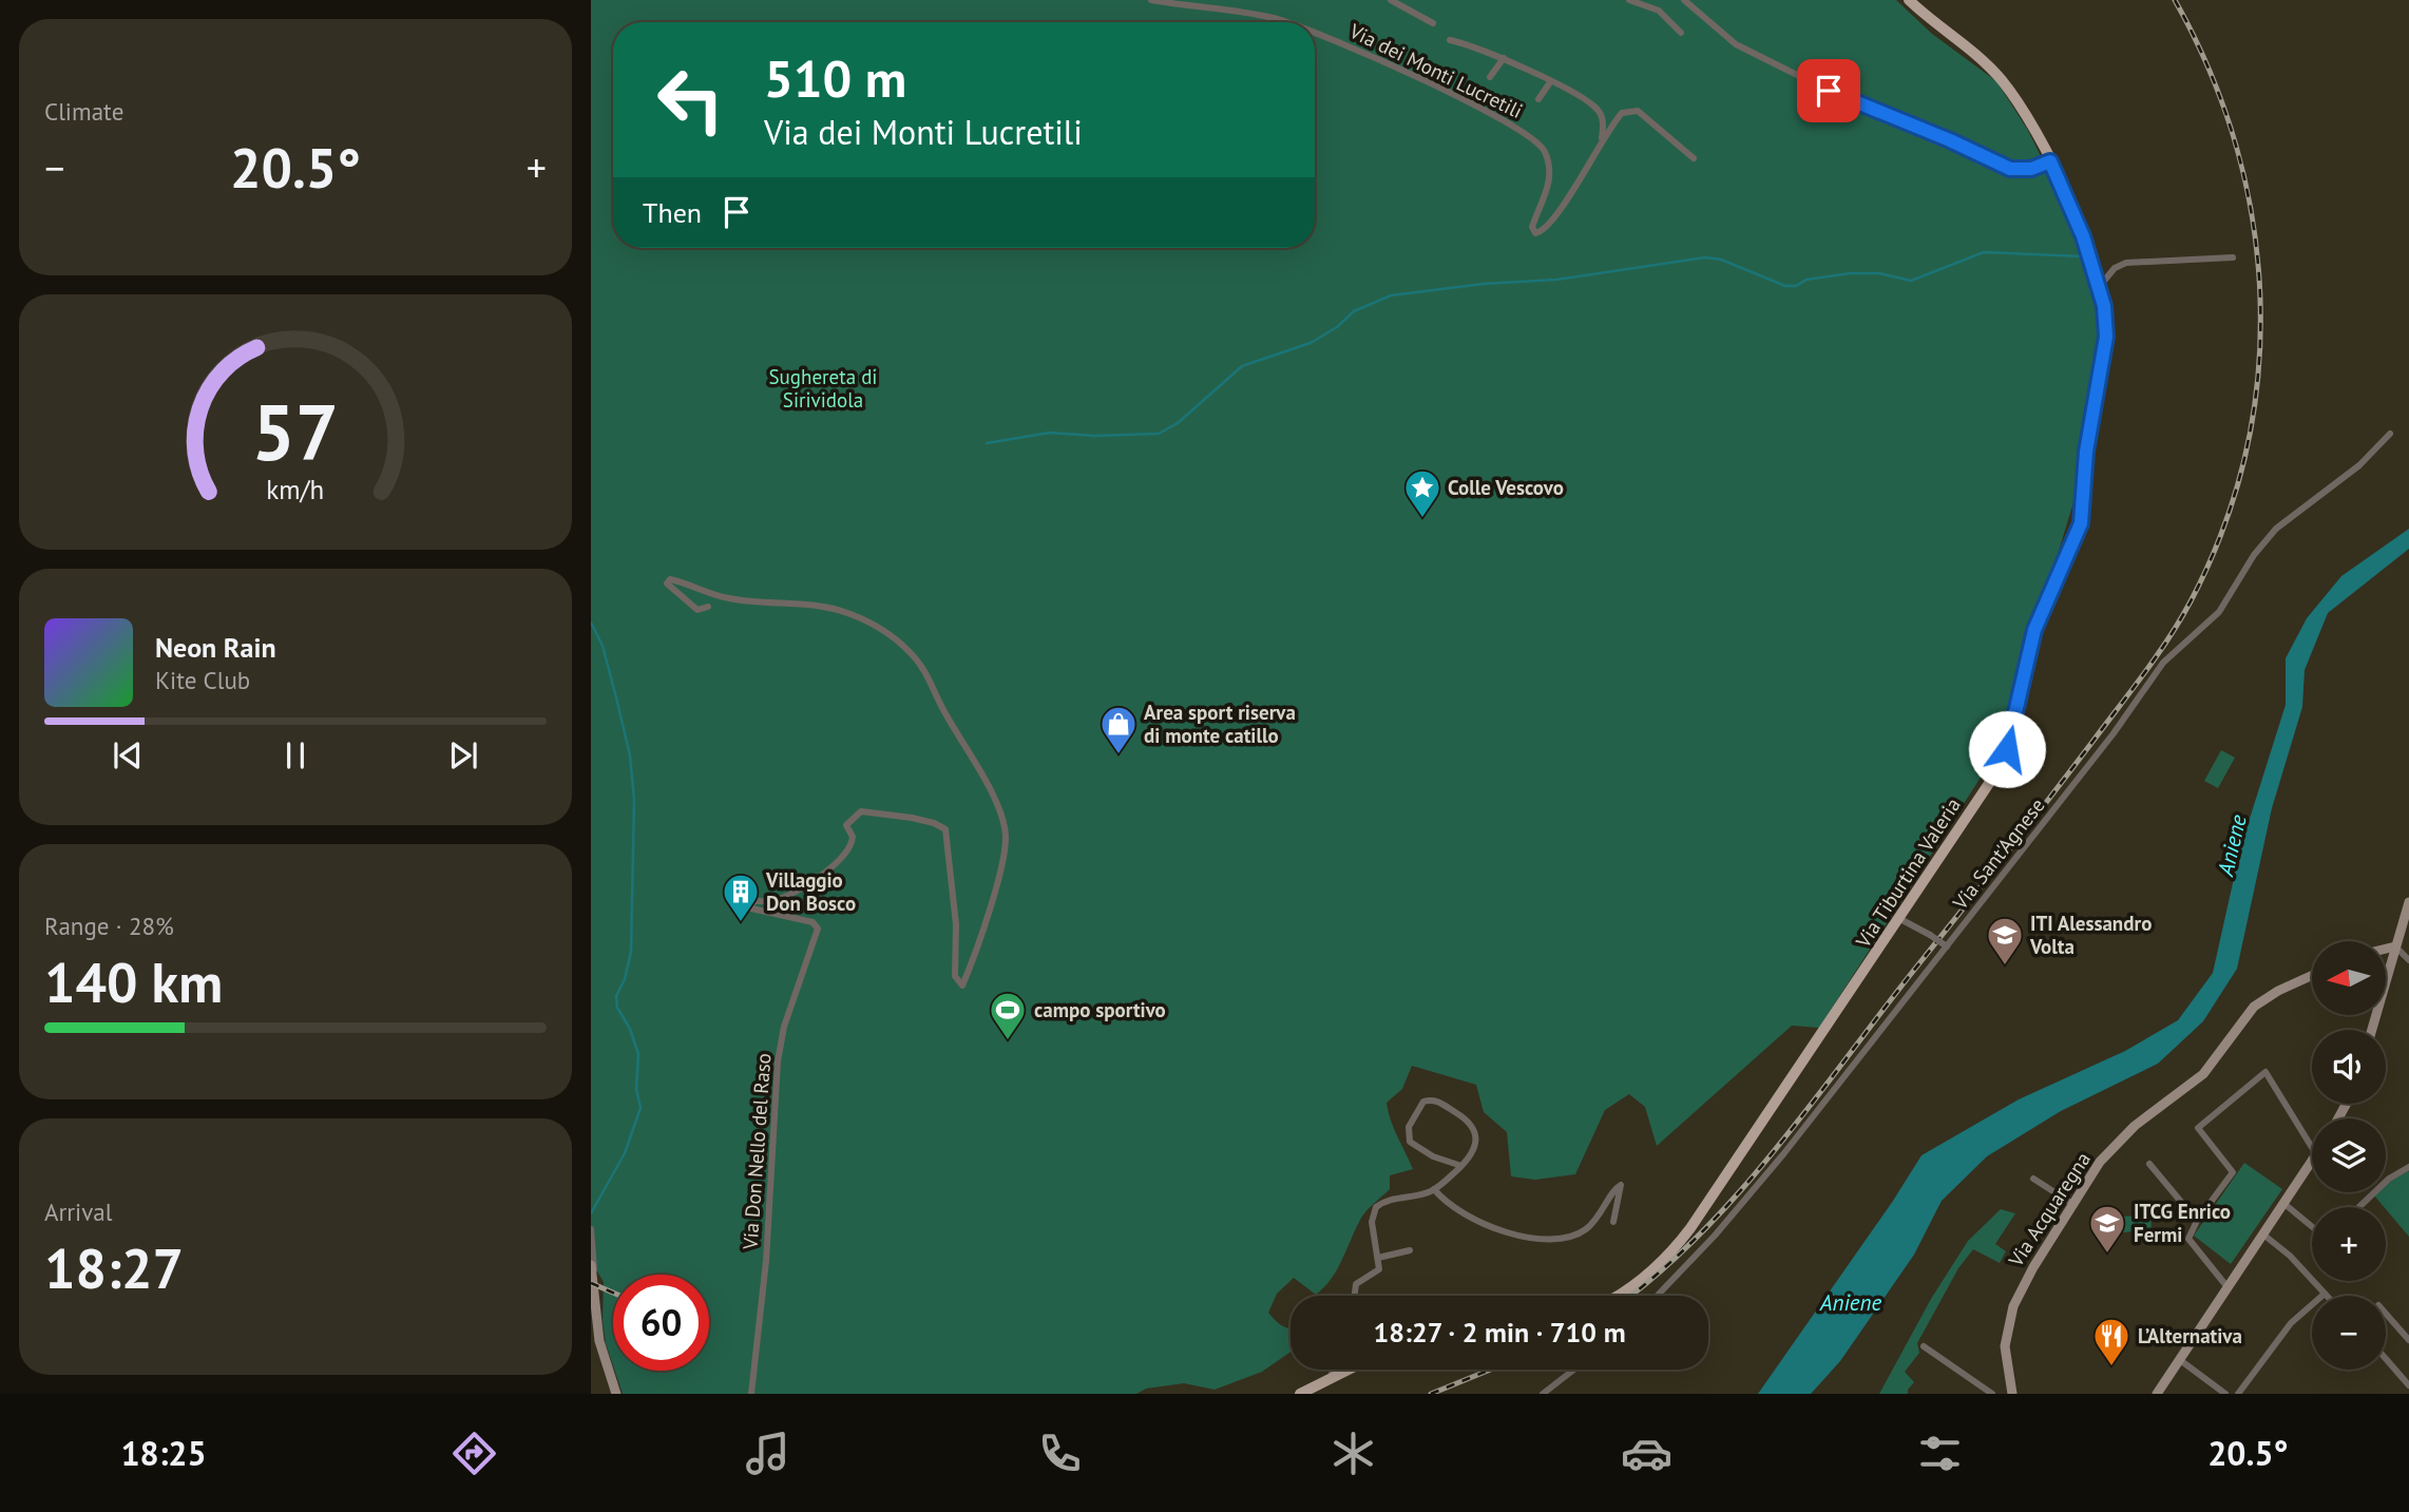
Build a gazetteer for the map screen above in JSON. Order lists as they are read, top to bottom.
{
  "streets": {
    "main road": ["Via Tiburtina Valeria", "Via Acquaregna"],
    "street": ["Via dei Monti Lucretili", "Via Sant'Agnese", "Via Don Nello del Raso"]
  },
  "water": ["Aniene"],
  "parks": ["Sughereta di Sirividola"],
  "places": {
    "place": ["Colle Vescovo"],
    "shop": ["Area sport riserva di monte catillo"],
    "building": ["Villaggio Don Bosco"],
    "school or university": ["ITI Alessandro Volta", "ITCG Enrico Fermi"],
    "sports": ["campo sportivo"],
    "restaurant": ["L’Alternativa"]
  },
  "north": "left",
  "page": {
    "tile": [
      "Climate",
      ["Range · 28%", "140 km"],
      ["Arrival", "18:27"]
    ],
    "turn": ["510 m", "Via dei Monti Lucretili"],
    "heat": ["−", "20.5°", "+"],
    "then": "Then",
    "song": ["Neon Rain", "Kite Club"],
    "map_buttons": ["+", "−"],
    "limit": "60",
    "trip": "18:27 · 2 min · 710 m",
    "tabs": ["18:25", "20.5°"],
    "gauge": ["57", "km/h"]
  }
}
